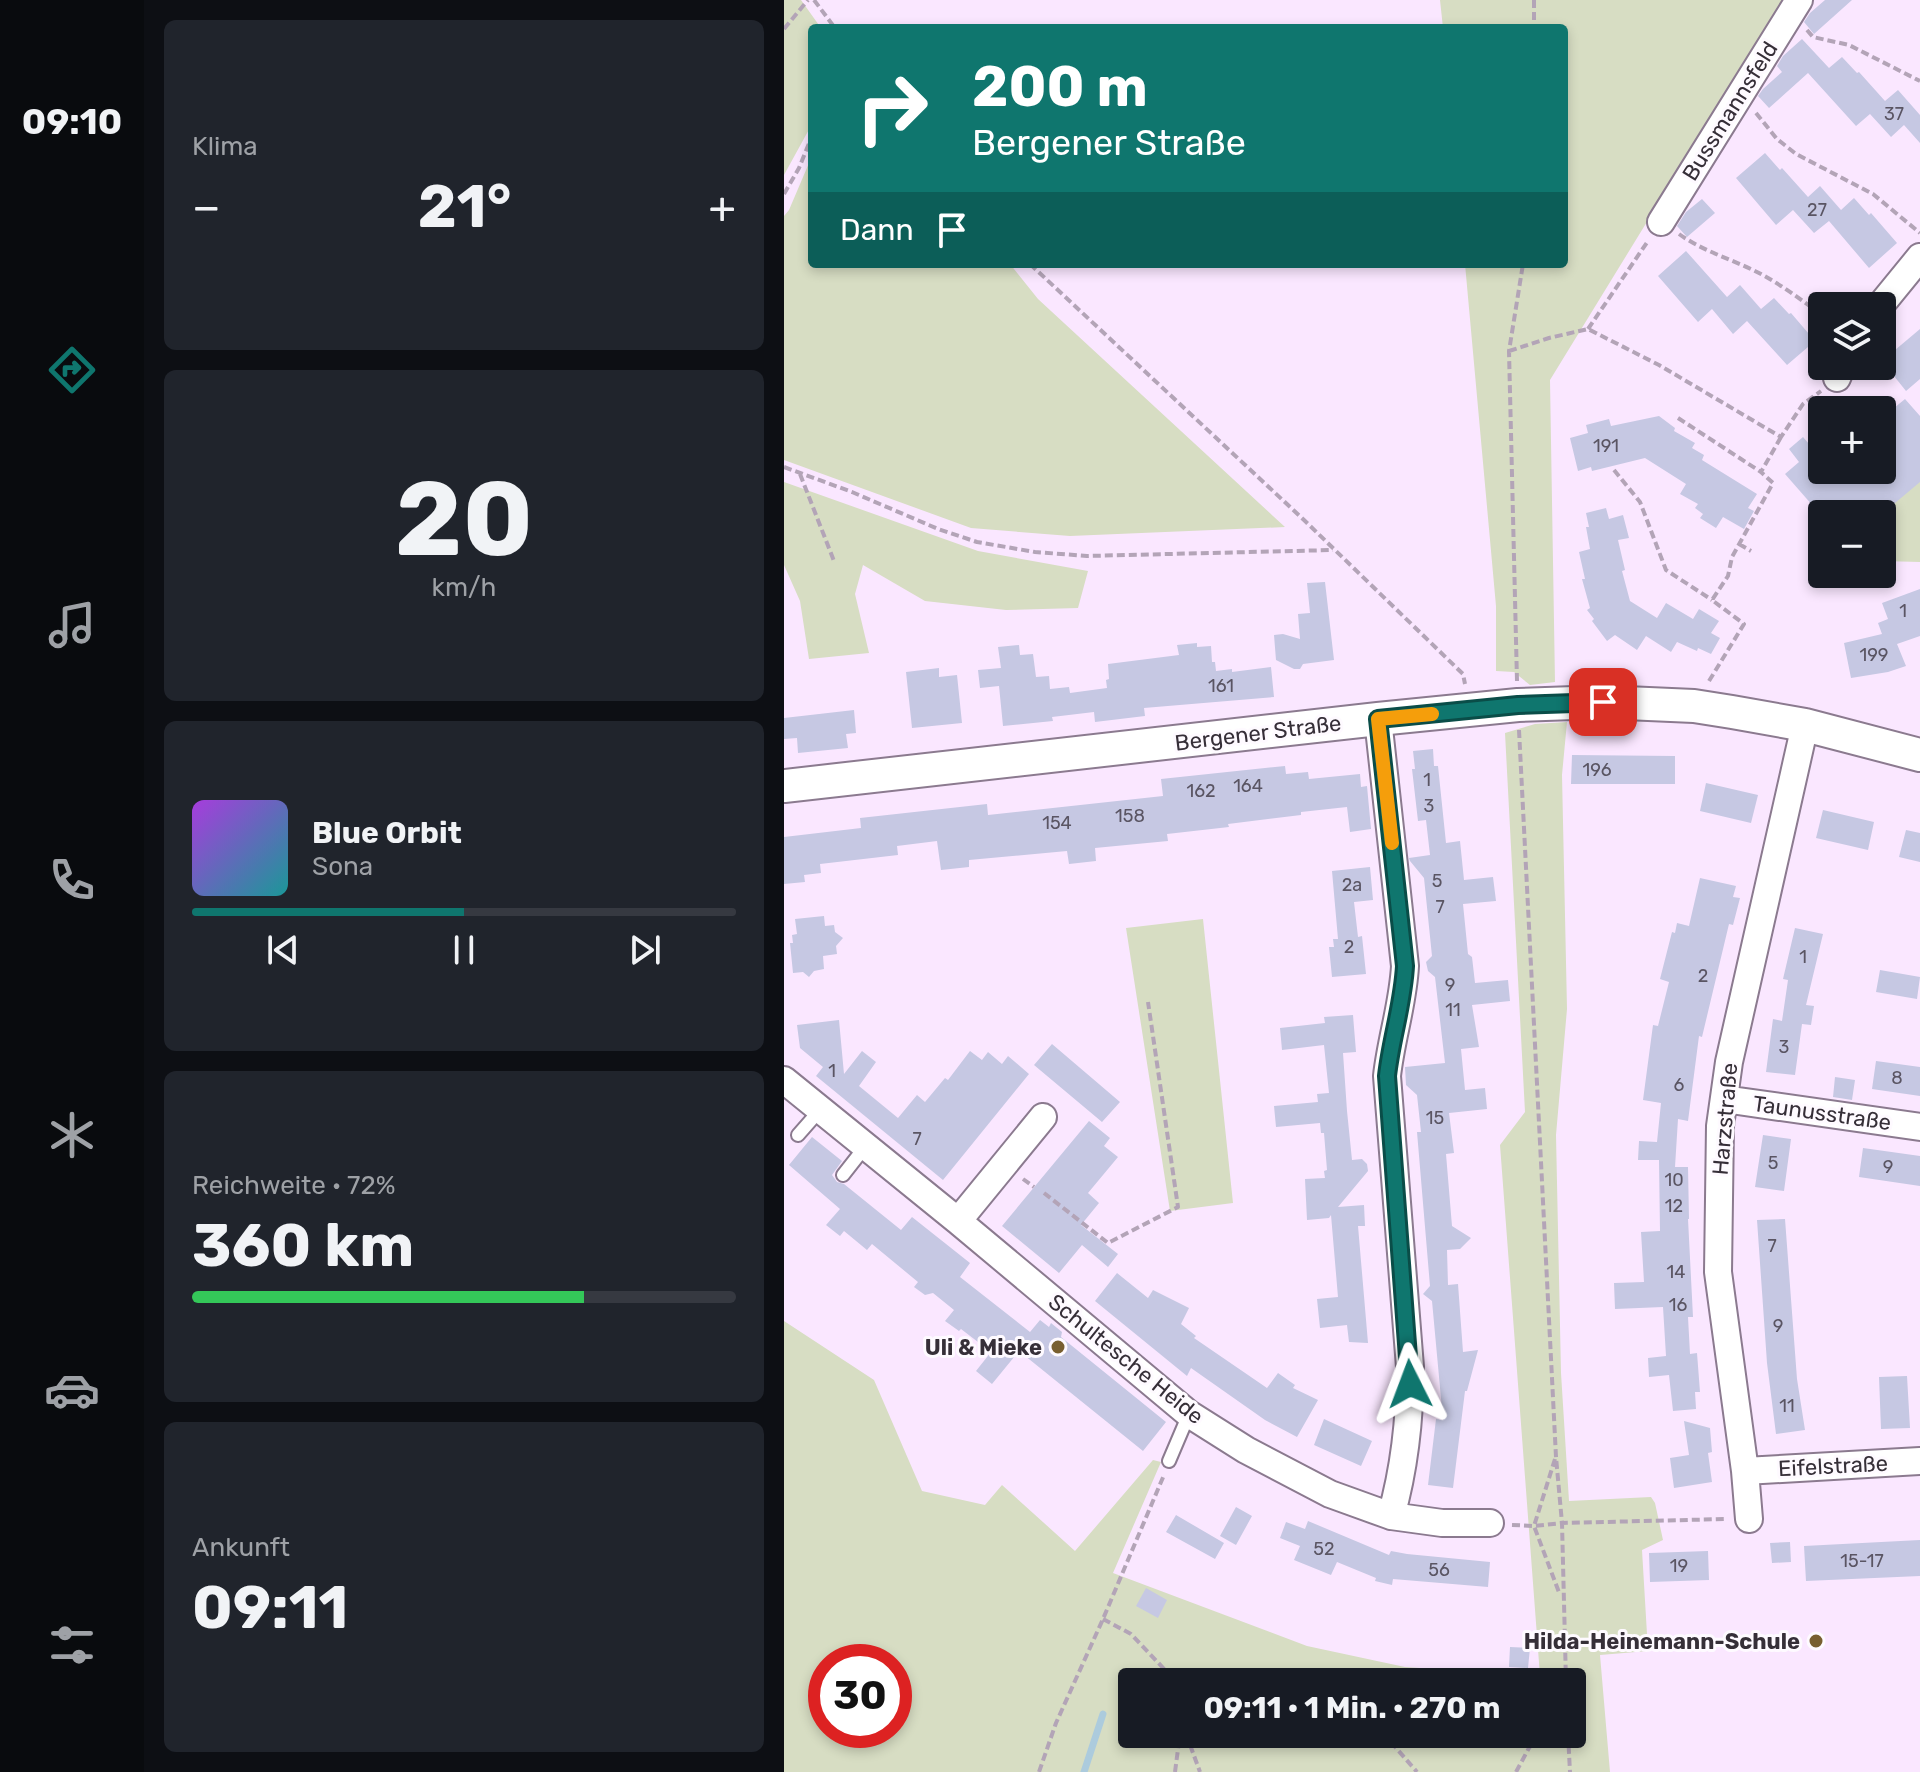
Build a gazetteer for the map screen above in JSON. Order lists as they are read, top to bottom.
{
  "streets": {
    "street": [
      "Bussmannsfeld",
      "Bergener Straße",
      "Taunusstraße",
      "Harzstraße",
      "Schultesche Heide",
      "Eifelstraße"
    ]
  },
  "crossings": [
    ["Bergener Straße", "Harzstraße"],
    ["Taunusstraße", "Harzstraße"],
    ["Harzstraße", "Eifelstraße"]
  ],
  "places": ["Uli & Mieke", "Hilda-Heinemann-Schule"],
  "house_numbers": [
    "37",
    "27",
    "191",
    "1",
    "199",
    "161",
    "196",
    "1",
    "164",
    "162",
    "3",
    "158",
    "154",
    "5",
    "2a",
    "7",
    "2",
    "1",
    "2",
    "9",
    "11",
    "3",
    "1",
    "8",
    "6",
    "15",
    "7",
    "5",
    "9",
    "10",
    "12",
    "7",
    "14",
    "16",
    "9",
    "11",
    "52",
    "15-17",
    "19",
    "56"
  ],
  "page": {
    "tabs": "09:10",
    "tile": [
      "Klima",
      ["20", "km/h"],
      ["Reichweite · 72%", "360 km"],
      ["Ankunft", "09:11"]
    ],
    "turn": ["200 m", "Bergener Straße"],
    "heat": ["−", "21°", "+"],
    "then": "Dann",
    "map_buttons": ["+", "−"],
    "song": ["Blue Orbit", "Sona"],
    "limit": "30",
    "trip": "09:11 · 1 Min. · 270 m"
  }
}
